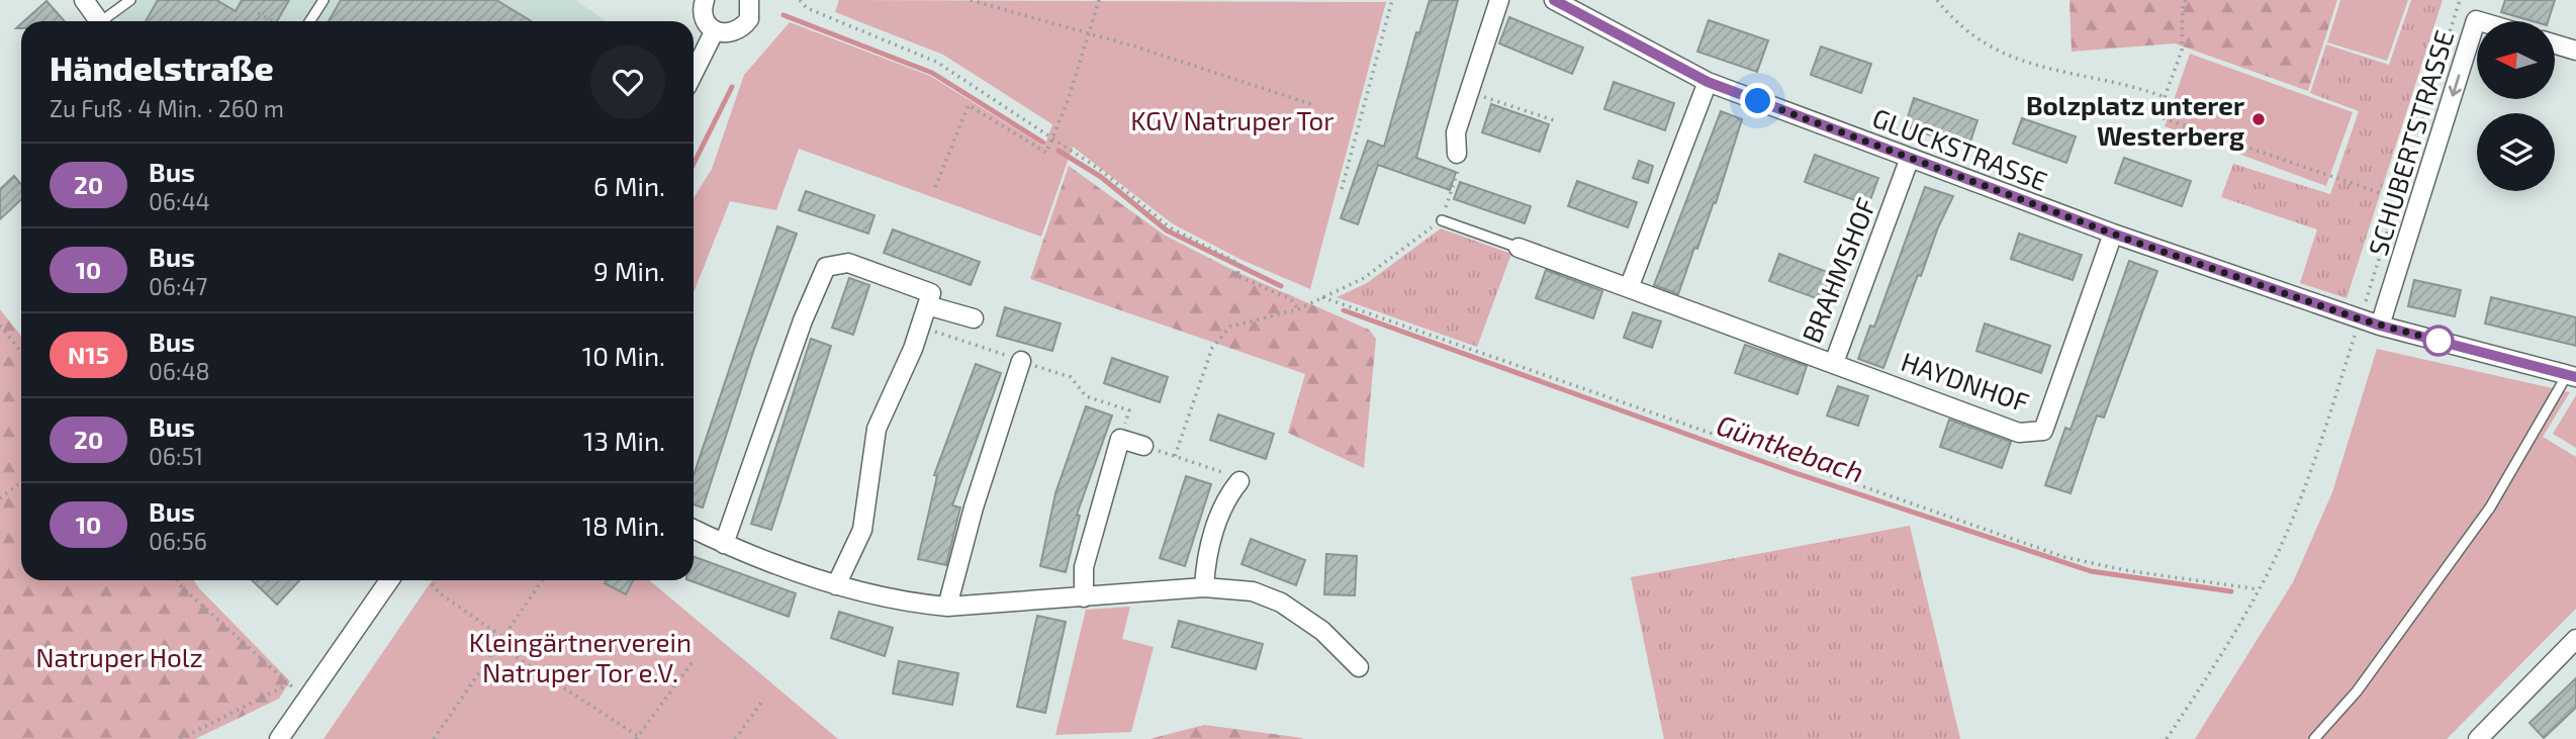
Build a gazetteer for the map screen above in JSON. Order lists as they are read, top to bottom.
{
  "streets": {
    "street": [
      "SCHUBERTSTRASSE",
      "GLUCKSTRASSE",
      "BRAHMSHOF",
      "HAYDNHOF"
    ]
  },
  "crossings": [
    ["SCHUBERTSTRASSE", "GLUCKSTRASSE"],
    ["GLUCKSTRASSE", "BRAHMSHOF"],
    ["GLUCKSTRASSE", "HAYDNHOF"],
    ["BRAHMSHOF", "HAYDNHOF"]
  ],
  "one_way": ["SCHUBERTSTRASSE"],
  "water": ["Güntkebach"],
  "parks": ["KGV Natruper Tor", "Kleingärtnerverein Natruper Tor e.V.", "Natruper Holz"],
  "places": ["Bolzplatz unterer Westerberg"],
  "lines": ["bus line 20"],
  "north": "left",
  "page": {
    "heading": ["Händelstraße", "Zu Fuß · 4 Min. · 260 m"],
    "list": [
      {
        "mark": "20",
        "name": "Bus",
        "note": "06:44",
        "value": "6 Min."
      },
      {
        "mark": "10",
        "name": "Bus",
        "note": "06:47",
        "value": "9 Min."
      },
      {
        "mark": "N15",
        "name": "Bus",
        "note": "06:48",
        "value": "10 Min."
      },
      {
        "mark": "20",
        "name": "Bus",
        "note": "06:51",
        "value": "13 Min."
      },
      {
        "mark": "10",
        "name": "Bus",
        "note": "06:56",
        "value": "18 Min."
      }
    ]
  }
}
